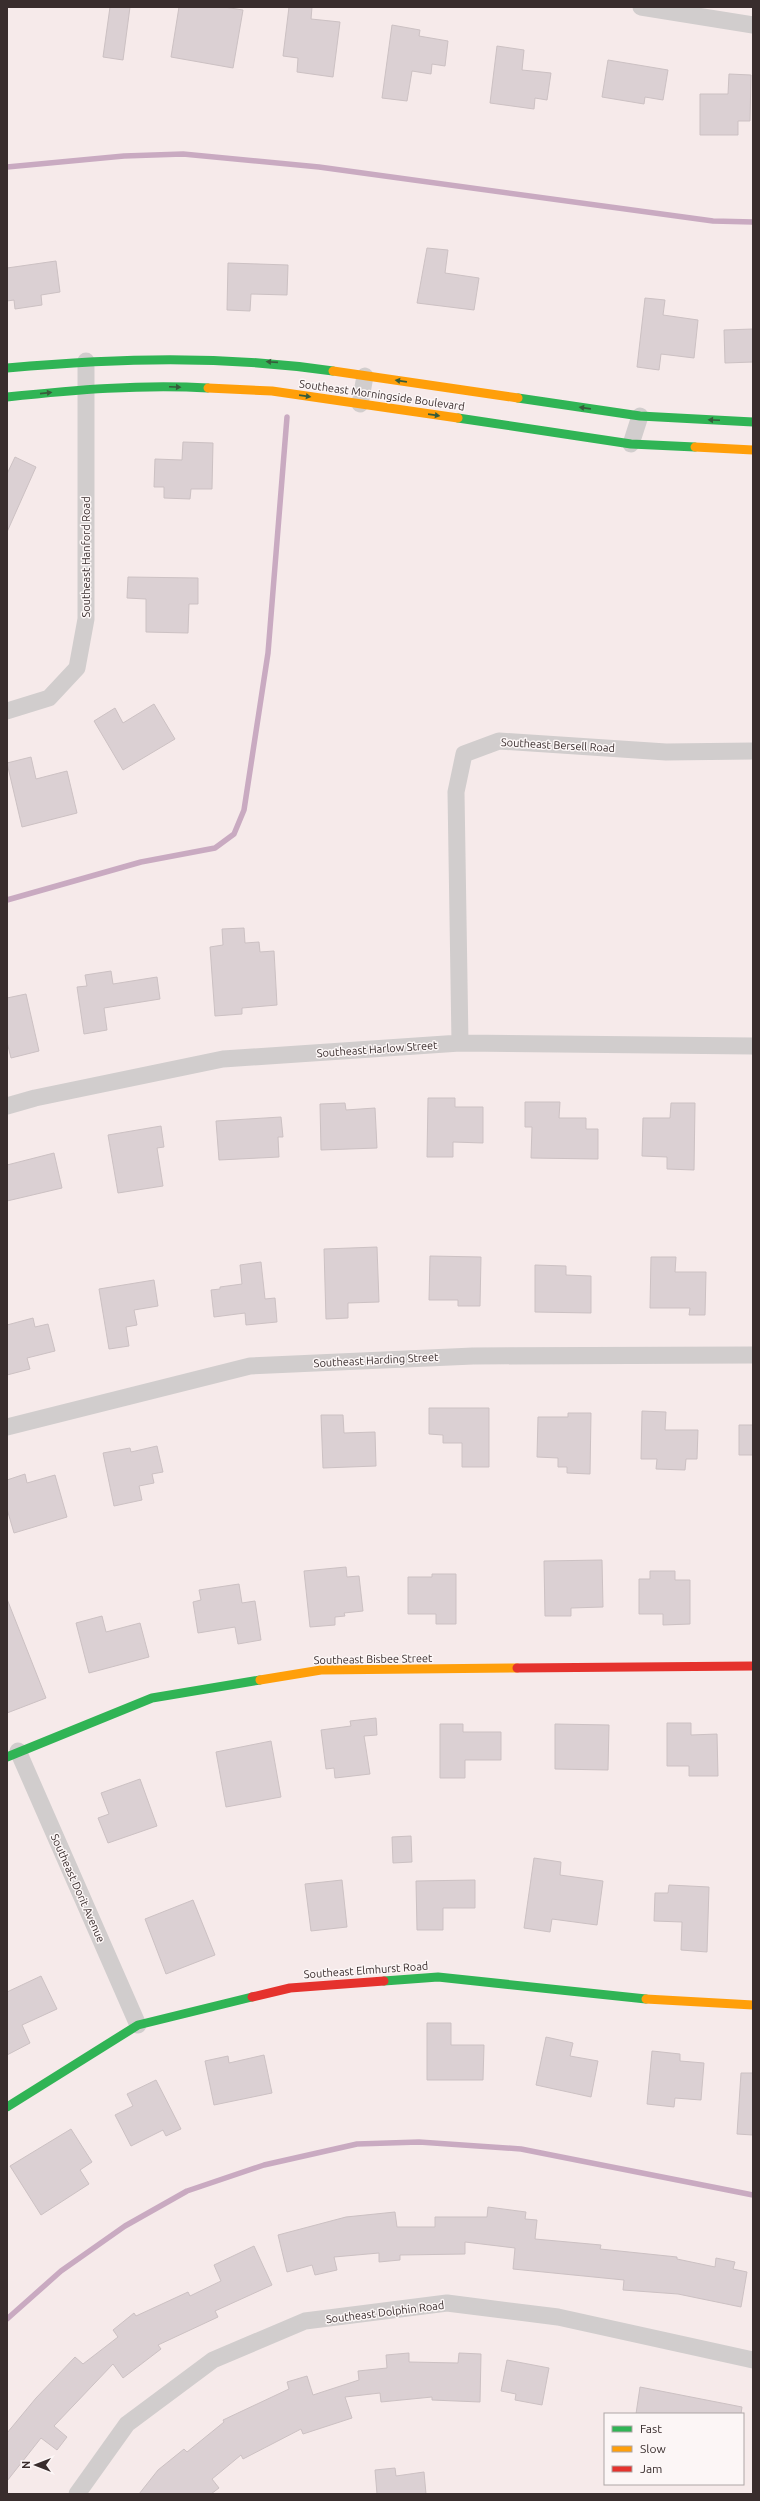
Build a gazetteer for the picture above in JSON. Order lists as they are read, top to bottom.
{
  "streets": {
    "street": [
      "Southeast Morningside Boulevard",
      "Southeast Hanford Road",
      "Southeast Bersell Road",
      "Southeast Harlow Street",
      "Southeast Harding Street",
      "Southeast Bisbee Street",
      "Southeast Dorit Avenue",
      "Southeast Elmhurst Road",
      "Southeast Dolphin Road"
    ]
  },
  "crossings": [
    ["Southeast Morningside Boulevard", "Southeast Hanford Road"],
    ["Southeast Bersell Road", "Southeast Harlow Street"],
    ["Southeast Bisbee Street", "Southeast Dorit Avenue"],
    ["Southeast Dorit Avenue", "Southeast Elmhurst Road"]
  ],
  "legend": ["Fast", "Slow", "Jam"],
  "north": "left"
}
